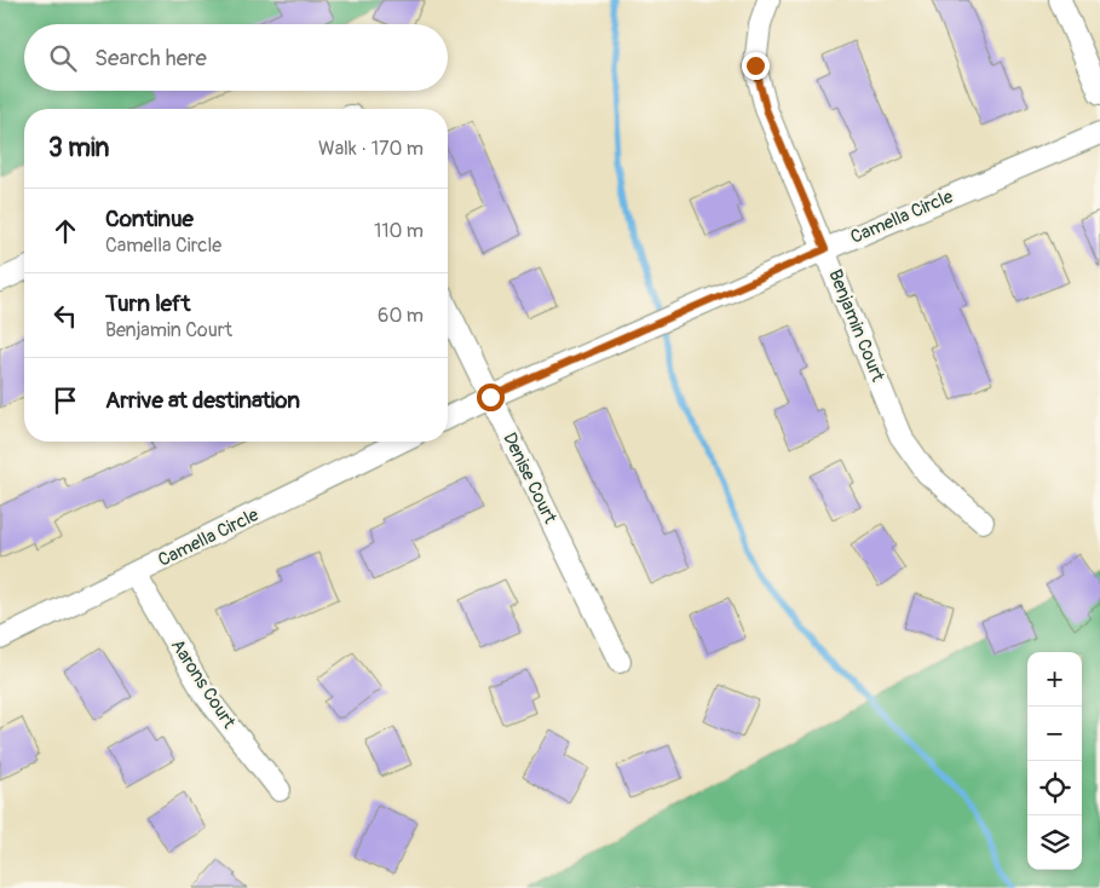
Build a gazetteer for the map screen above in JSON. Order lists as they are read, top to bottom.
{
  "streets": {
    "street": [
      "Camella Circle",
      "Benjamin Court",
      "Denise Court",
      "Aarons Court"
    ]
  },
  "crossings": [
    ["Camella Circle", "Benjamin Court"],
    ["Camella Circle", "Denise Court"],
    ["Camella Circle", "Aarons Court"]
  ],
  "page": {
    "search": "Search here",
    "heading": ["3 min", "Walk · 170 m"],
    "list": [
      ["Continue", "Camella Circle", "110 m"],
      ["Turn left", "Benjamin Court", "60 m"],
      "Arrive at destination"
    ],
    "map_buttons": ["+", "−"]
  }
}
